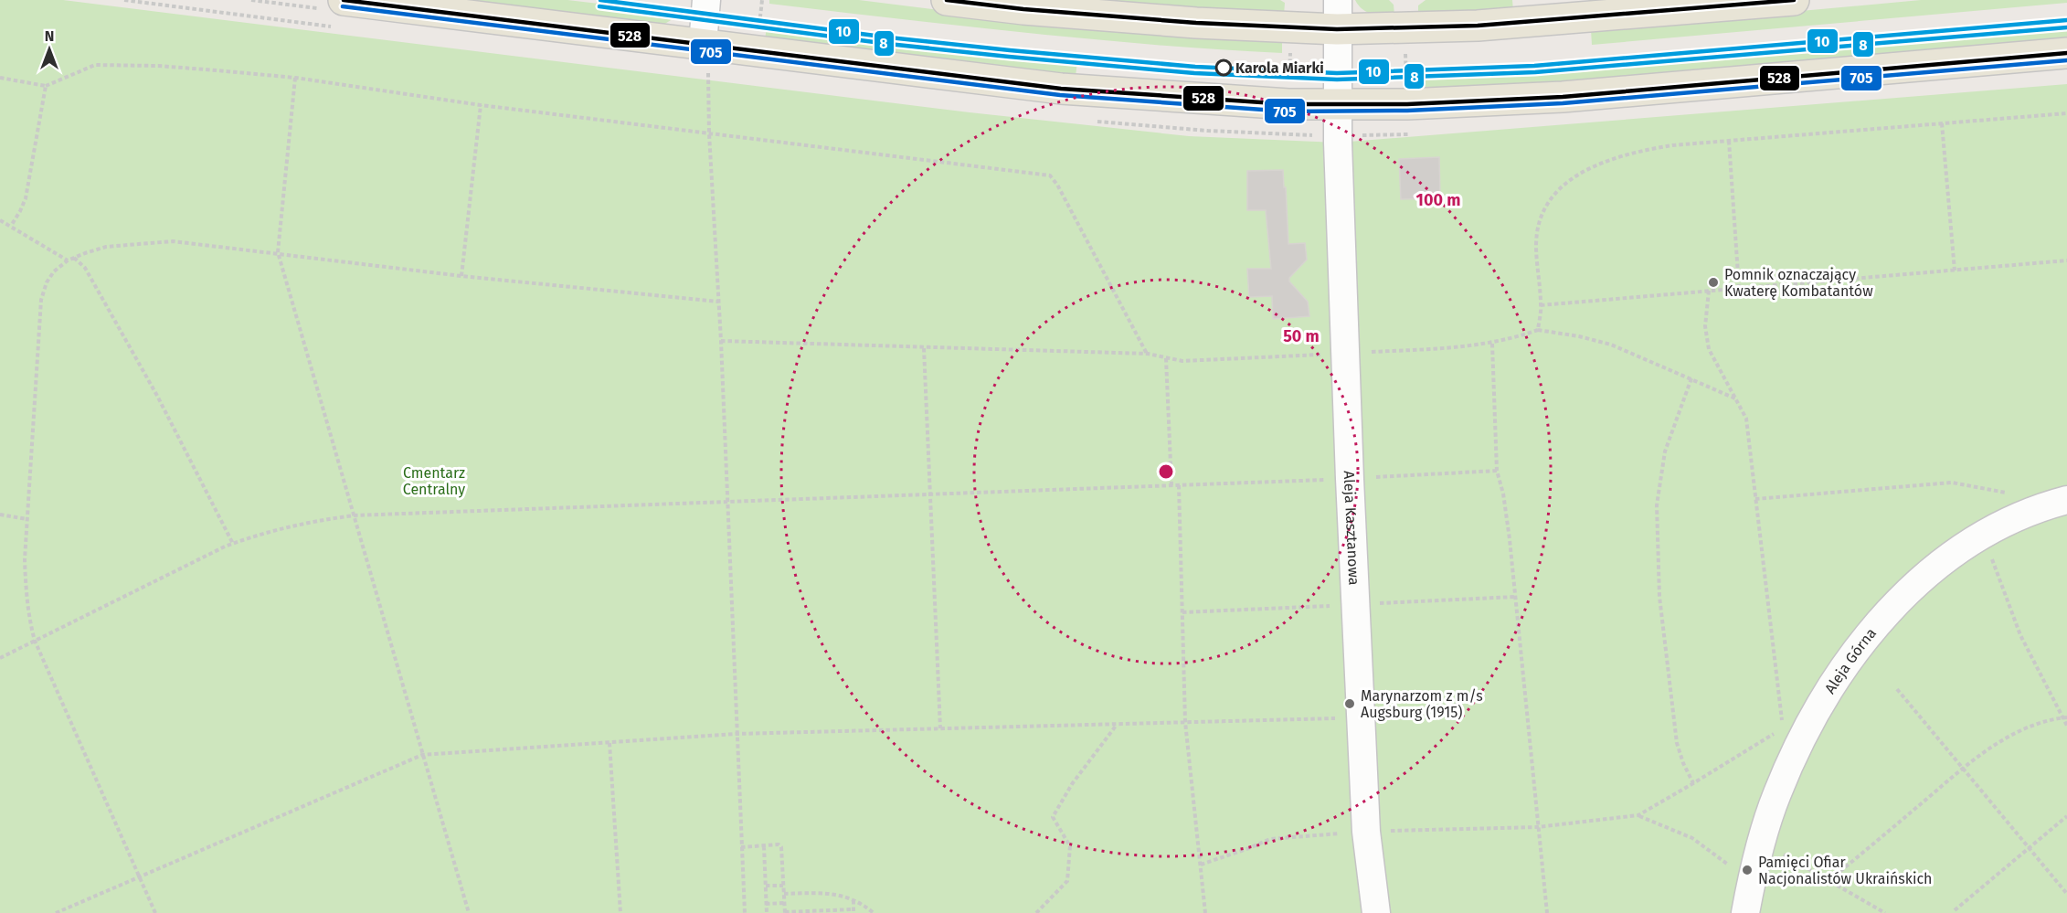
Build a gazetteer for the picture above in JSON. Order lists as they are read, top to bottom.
{
  "streets": {
    "street": ["Aleja Kasztanowa", "Aleja Górna"]
  },
  "parks": ["Cmentarz Centralny"],
  "places": [
    "Karola Miarki",
    "Pomnik oznaczający Kwaterę Kombatantów",
    "Marynarzom z m/s Augsburg (1915)",
    "Pamięci Ofiar Nacjonalistów Ukraińskich"
  ],
  "lines": [
    "transit line 10",
    "transit line 528",
    "transit line 8",
    "transit line 705"
  ],
  "north": "top",
  "rings": ["100 m", "50 m"]
}
